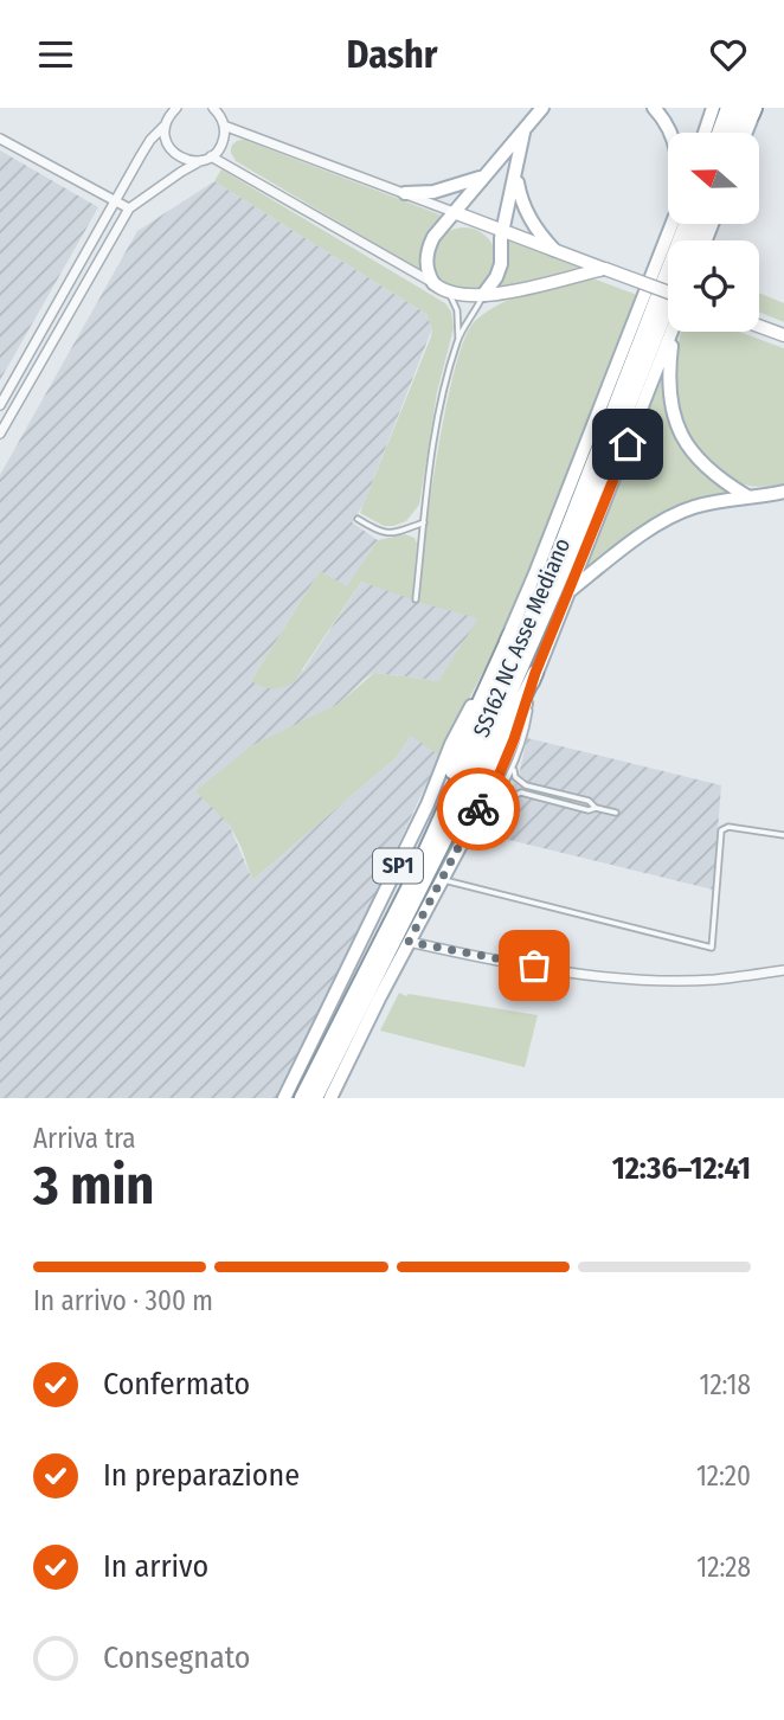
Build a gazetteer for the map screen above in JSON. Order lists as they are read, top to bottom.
{
  "streets": {
    "highway": ["SS162 NC Asse Mediano"],
    "main road": ["SP1"]
  },
  "north": "left",
  "page": {
    "header": "Dashr",
    "heading": ["3 min", "Arriva tra", "12:36–12:41"],
    "bar": "In arrivo · 300 m",
    "list": [
      ["Confermato", "12:18"],
      ["In preparazione", "12:20"],
      ["In arrivo", "12:28"],
      "Consegnato"
    ]
  }
}
